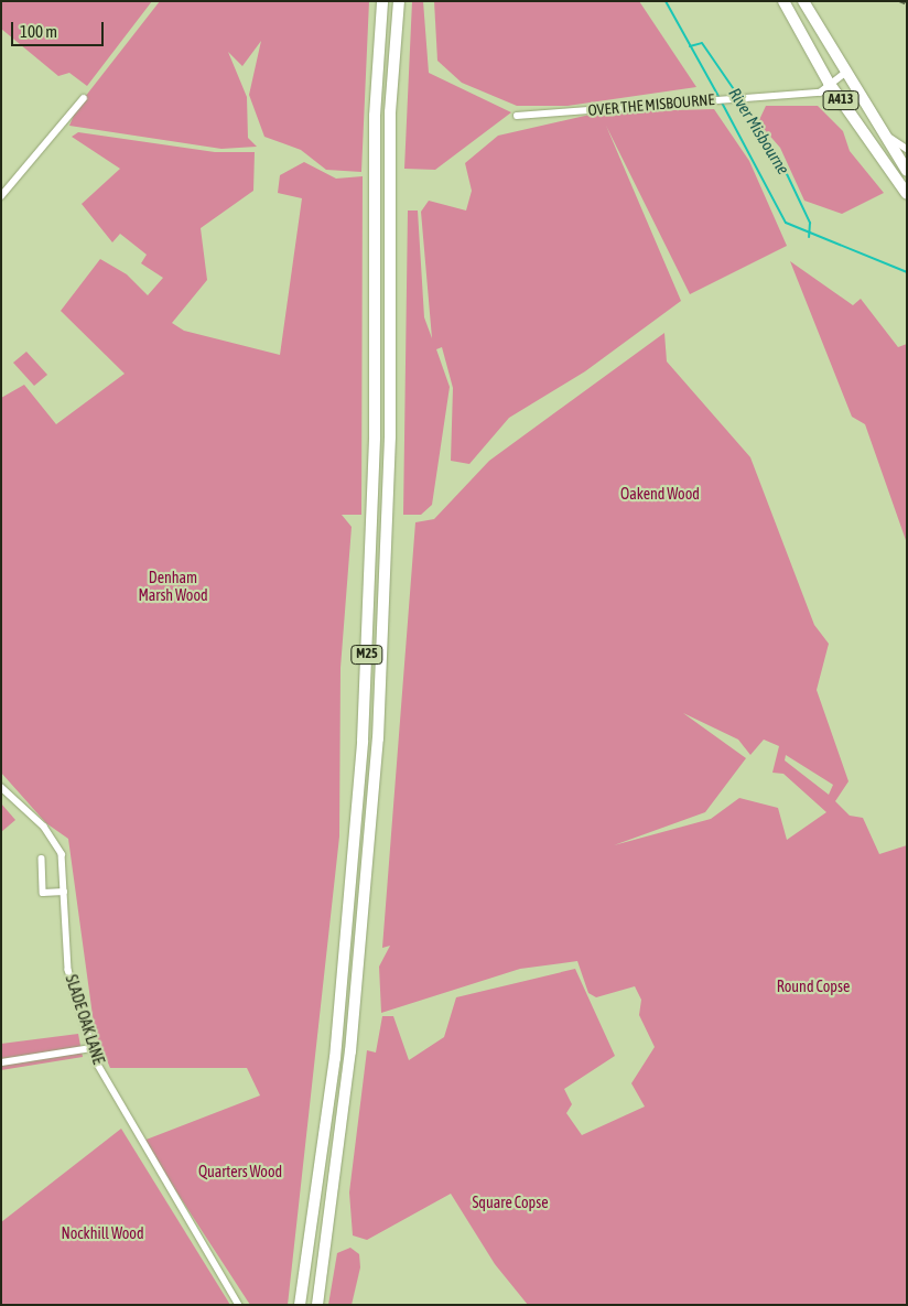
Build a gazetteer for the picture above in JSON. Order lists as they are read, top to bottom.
{
  "streets": {
    "highway": ["A413", "M25"],
    "street": ["OVER THE MISBOURNE", "SLADE OAK LANE"]
  },
  "crossings": [
    ["A413", "OVER THE MISBOURNE"]
  ],
  "water": ["River Misbourne"],
  "parks": [
    "Oakend Wood",
    "Denham Marsh Wood",
    "Round Copse",
    "Quarters Wood",
    "Square Copse",
    "Nockhill Wood"
  ],
  "scale_bar": "100 m"
}
